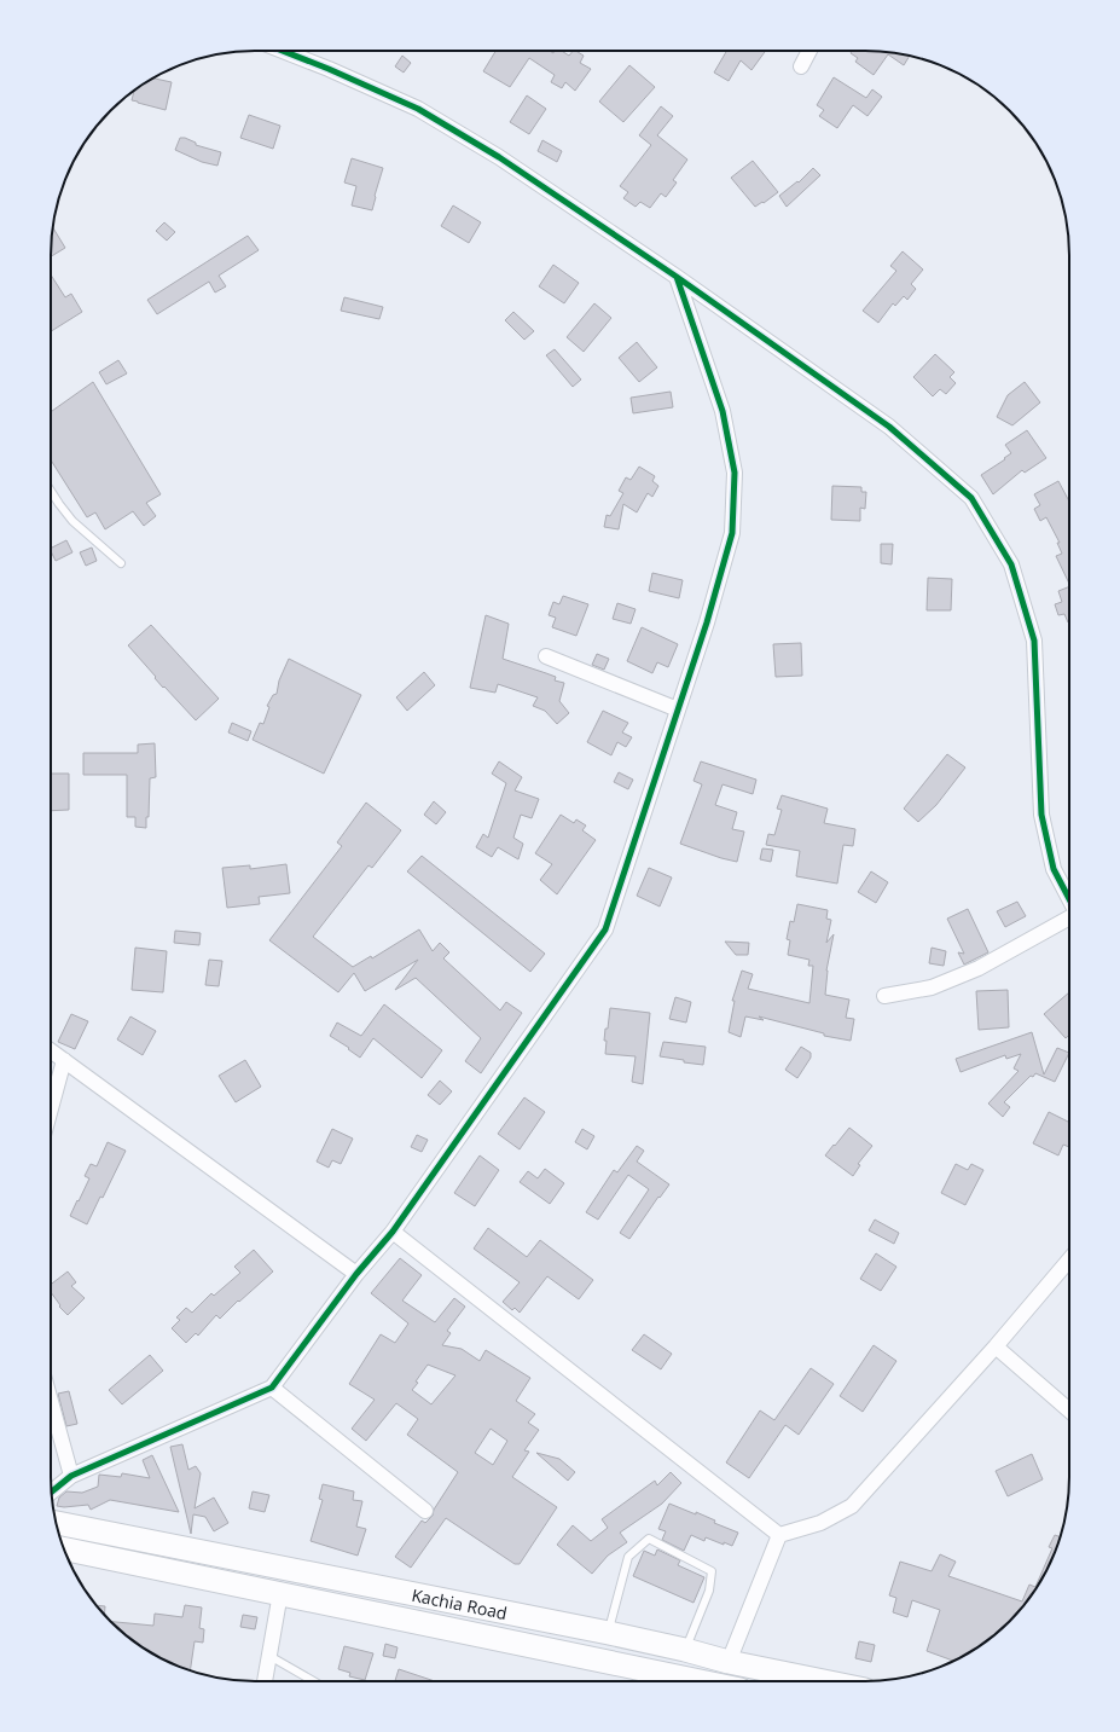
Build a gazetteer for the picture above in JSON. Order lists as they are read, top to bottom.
{
  "streets": {
    "main road": ["Kachia Road"]
  }
}
